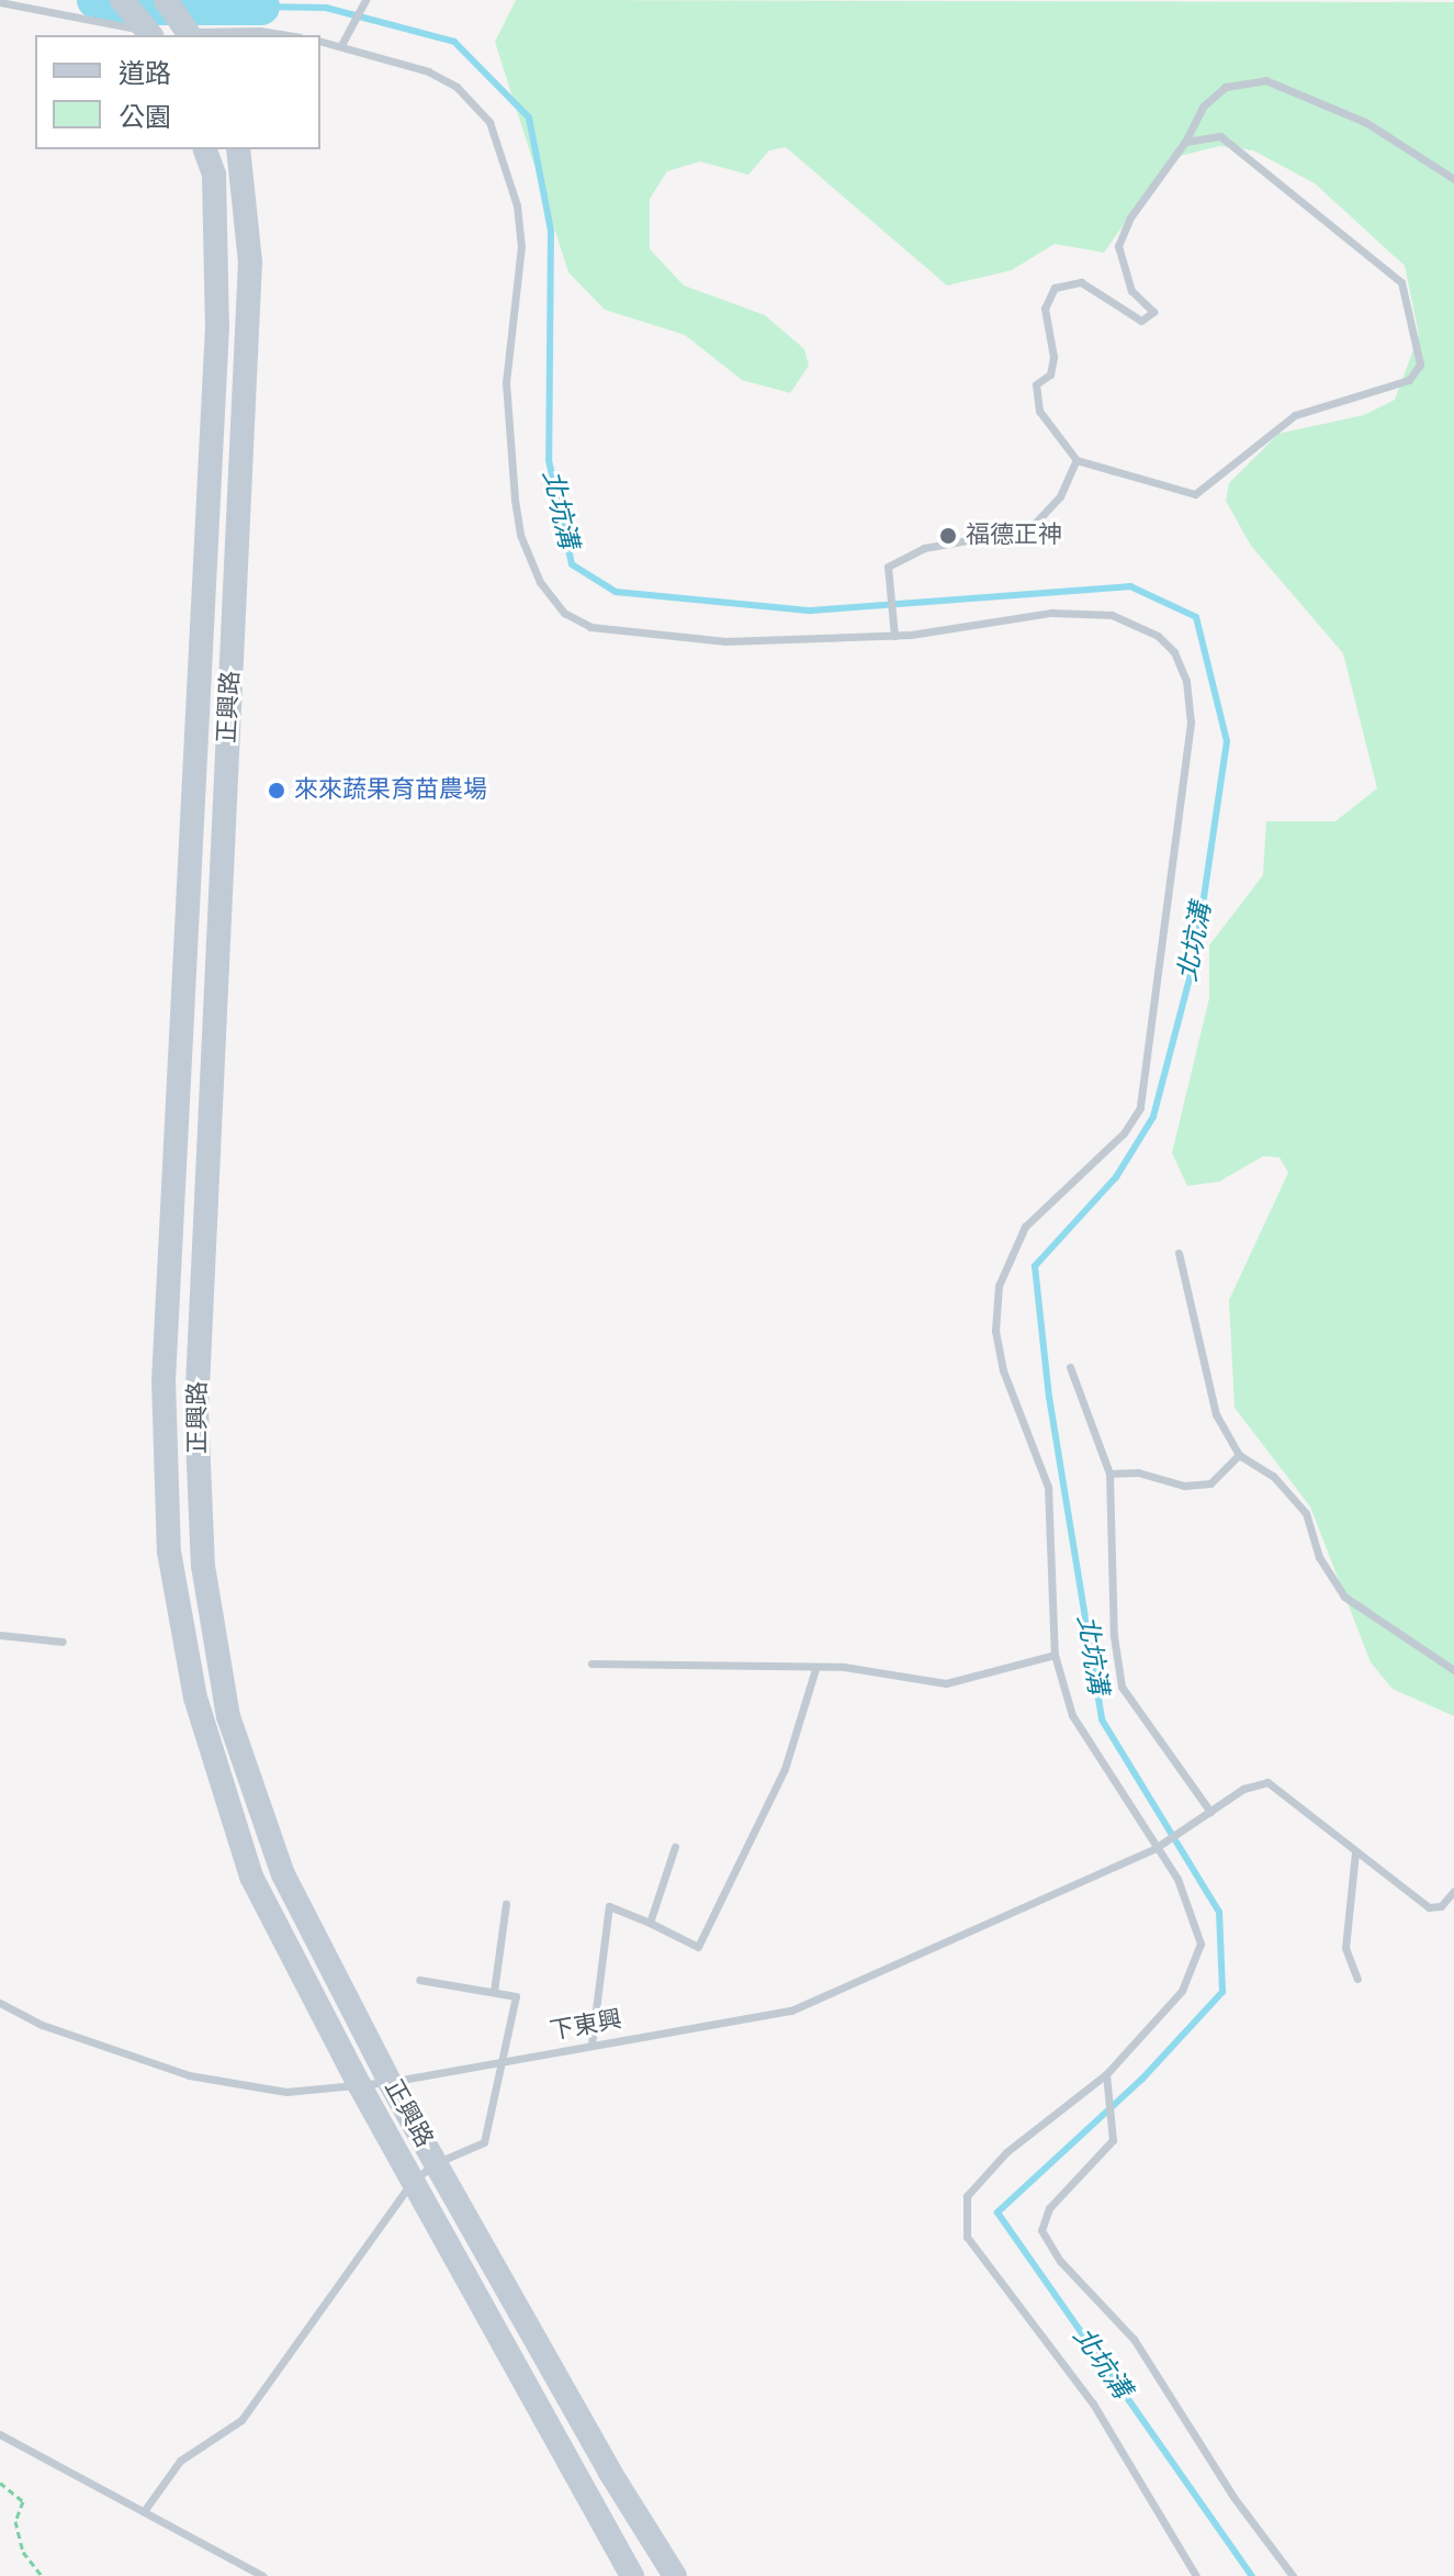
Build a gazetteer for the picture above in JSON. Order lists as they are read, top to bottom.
{
  "streets": {
    "main road": ["正興路"],
    "lane": ["下東興"]
  },
  "crossings": [
    ["正興路", "下東興"]
  ],
  "water": ["北坑溝"],
  "places": ["福德正神", "來來蔬果育苗農場"],
  "legend": ["道路", "公園"]
}
